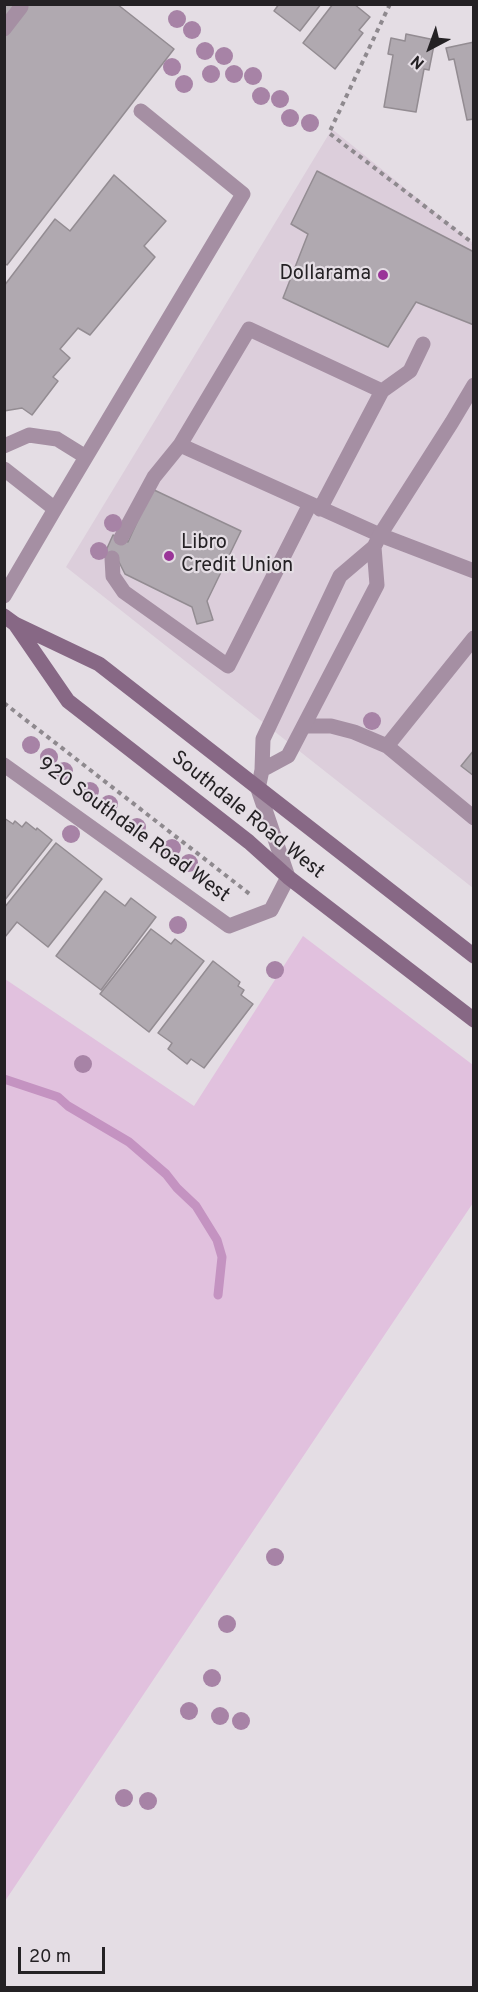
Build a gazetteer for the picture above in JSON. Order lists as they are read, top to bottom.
{
  "streets": {
    "main road": ["Southdale Road West"],
    "street": ["920 Southdale Road West"]
  },
  "places": ["Dollarama", "Libro Credit Union"],
  "scale_bar": "20 m",
  "north": "bottom left"
}
